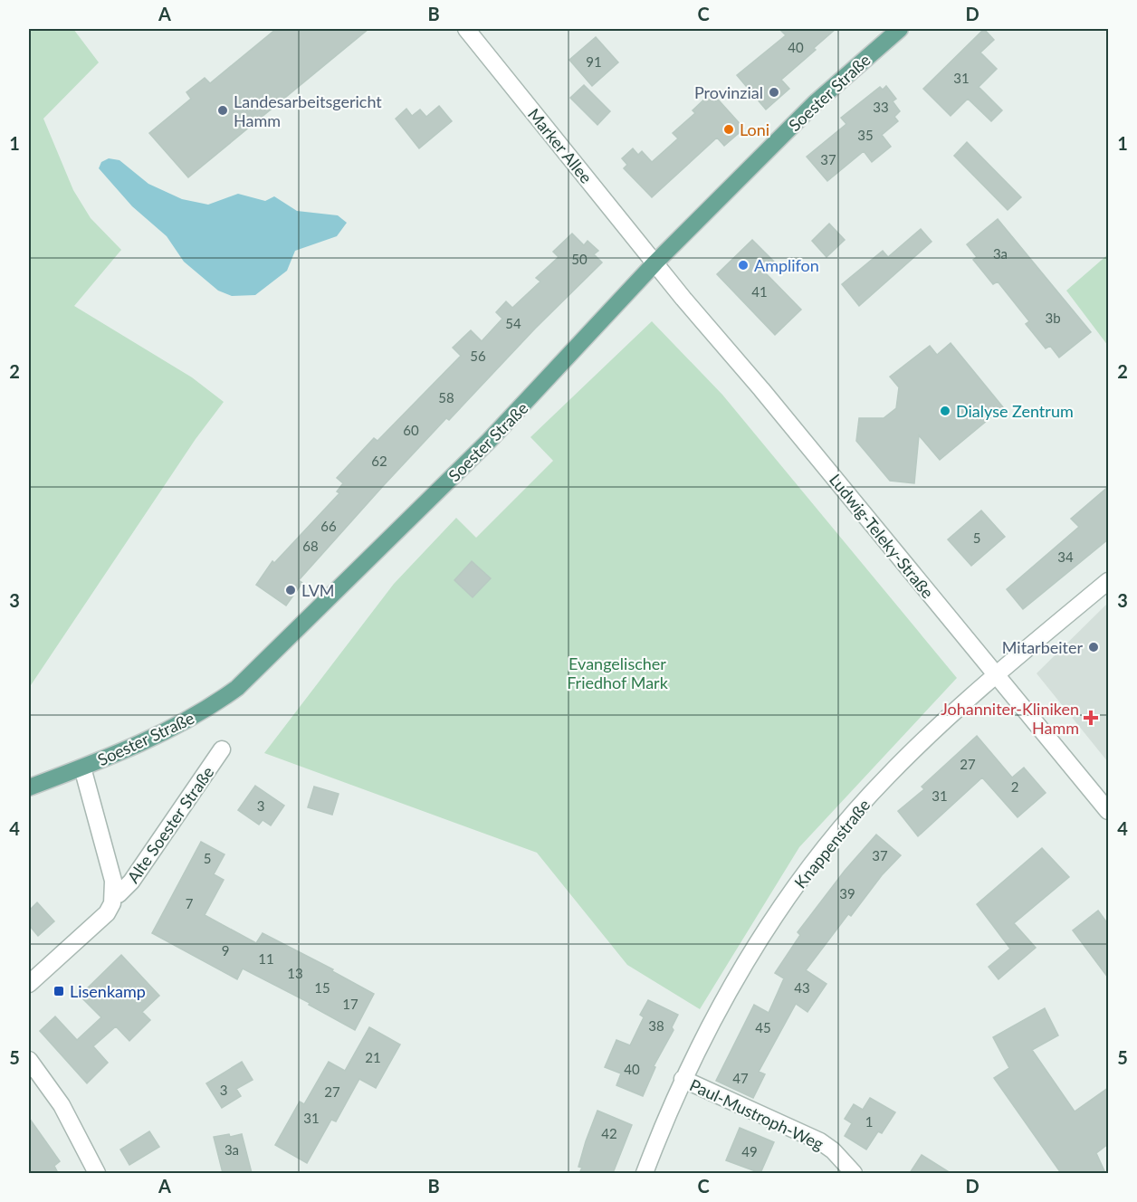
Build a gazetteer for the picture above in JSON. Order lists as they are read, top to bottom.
{
  "streets": {
    "main road": ["Soester Straße"],
    "street": [
      "Marker Allee",
      "Ludwig-Teleky-Straße",
      "Alte Soester Straße",
      "Knappenstraße",
      "Paul-Mustroph-Weg"
    ]
  },
  "crossings": [
    ["Soester Straße", "Marker Allee"],
    ["Soester Straße", "Ludwig-Teleky-Straße"],
    ["Soester Straße", "Alte Soester Straße"],
    ["Marker Allee", "Ludwig-Teleky-Straße"],
    ["Ludwig-Teleky-Straße", "Knappenstraße"],
    ["Knappenstraße", "Paul-Mustroph-Weg"]
  ],
  "parks": ["Evangelischer Friedhof Mark"],
  "places": {
    "other": [
      "Provinzial",
      "Landesarbeitsgericht Hamm",
      "Loni",
      "Amplifon",
      "Dialyse Zentrum",
      "LVM",
      "Mitarbeiter"
    ],
    "health": ["Johanniter-Kliniken Hamm"],
    "transit": ["Lisenkamp"]
  },
  "house_numbers": [
    "40",
    "91",
    "31",
    "33",
    "35",
    "37",
    "3a",
    "50",
    "41",
    "3b",
    "54",
    "56",
    "58",
    "60",
    "62",
    "66",
    "5",
    "68",
    "34",
    "27",
    "2",
    "31",
    "3",
    "37",
    "5",
    "39",
    "7",
    "9",
    "11",
    "13",
    "15",
    "43",
    "17",
    "38",
    "45",
    "21",
    "40",
    "47",
    "3",
    "27",
    "31",
    "1",
    "42",
    "3a",
    "49"
  ],
  "grid": {
    "columns": [
      "A",
      "B",
      "C",
      "D"
    ],
    "rows": [
      "1",
      "2",
      "3",
      "4",
      "5"
    ]
  }
}
